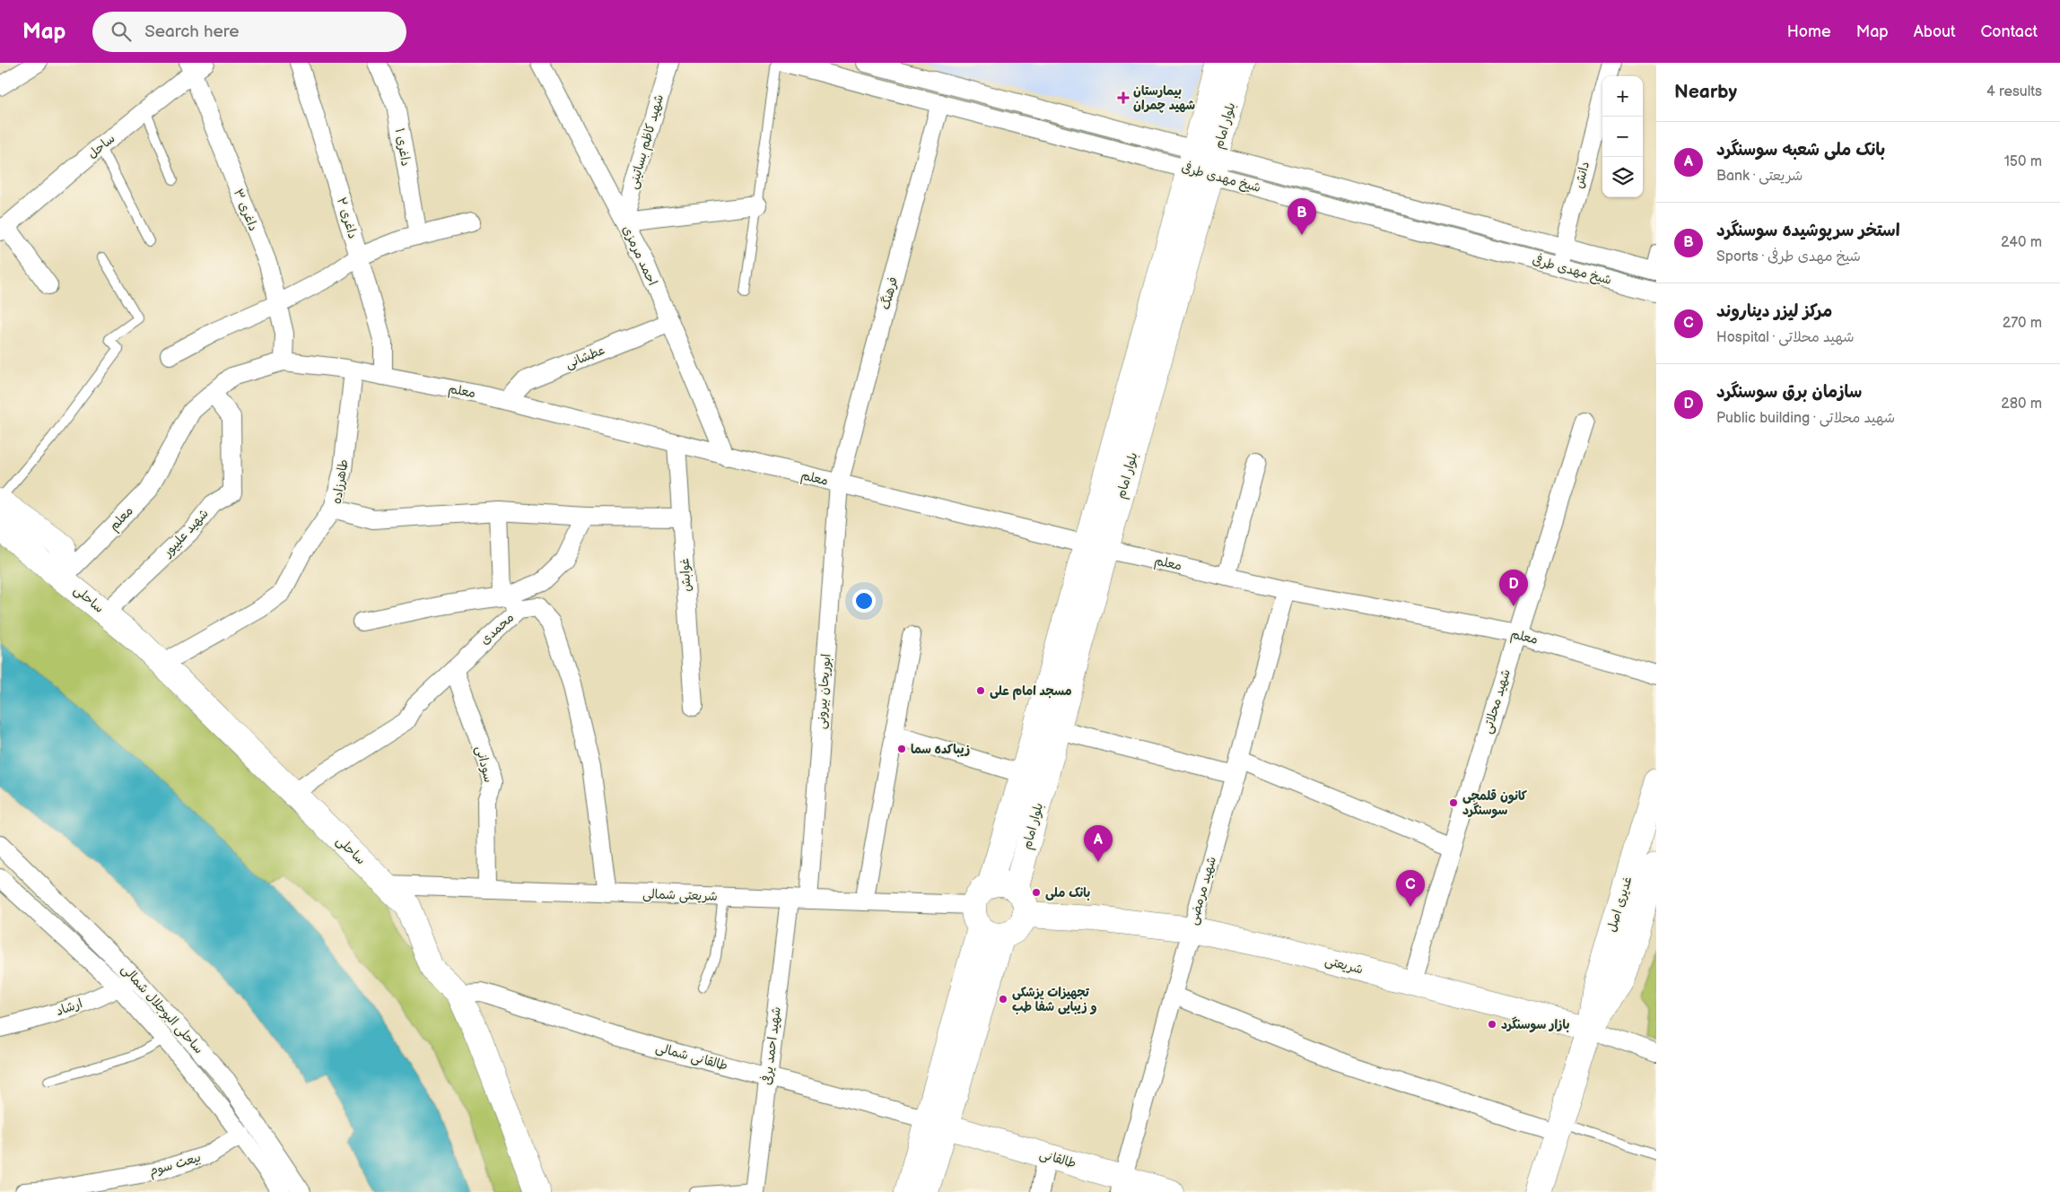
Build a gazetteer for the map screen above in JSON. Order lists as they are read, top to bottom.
{
  "streets": {
    "main road": [
      "بلوار امام",
      "ساحلی",
      "غدیری اصل",
      "شریعتی",
      "طالقانی"
    ],
    "street": [
      "شهید کاظم بساتینی",
      "ساحل",
      "داغری ۱",
      "دانش",
      "شیخ مهدی طرفی",
      "داغری ۳",
      "داغری ۲",
      "احمد مرمزی",
      "فرهنگ",
      "عطشانی",
      "معلم",
      "طاهرزاده",
      "شهید علیپور",
      "غوابش",
      "محمدی",
      "ابوریحان بیرونی",
      "شهید محلاتی",
      "سودانی",
      "شهید مرمضی",
      "شریعتی شمالی",
      "ارشاد",
      "ساحلی البوجلال شمالی",
      "شهید احمد یرفی",
      "طالقانی شمالی",
      "بیعت سوم"
    ]
  },
  "crossings": [
    ["بلوار امام", "شیخ مهدی طرفی"],
    ["بلوار امام", "معلم"],
    ["بلوار امام", "شریعتی شمالی"],
    ["بلوار امام", "شریعتی"],
    ["شهید کاظم بساتینی", "احمد مرمزی"],
    ["ساحل", "داغری ۳"],
    ["دانش", "شیخ مهدی طرفی"],
    ["شیخ مهدی طرفی", "فرهنگ"],
    ["داغری ۳", "معلم"],
    ["داغری ۲", "معلم"],
    ["احمد مرمزی", "عطشانی"],
    ["احمد مرمزی", "معلم"],
    ["فرهنگ", "معلم"],
    ["فرهنگ", "ابوریحان بیرونی"],
    ["عطشانی", "معلم"],
    ["معلم", "طاهرزاده"],
    ["معلم", "شهید علیپور"],
    ["معلم", "غوابش"],
    ["معلم", "ساحلی"],
    ["معلم", "ابوریحان بیرونی"],
    ["معلم", "شهید محلاتی"],
    ["معلم", "شهید مرمضی"],
    ["طاهرزاده", "غوابش"],
    ["شهید علیپور", "ساحلی"],
    ["ساحلی", "محمدی"],
    ["ساحلی", "شریعتی شمالی"],
    ["ساحلی", "طالقانی شمالی"],
    ["محمدی", "سودانی"],
    ["محمدی", "شریعتی شمالی"],
    ["ابوریحان بیرونی", "شریعتی شمالی"],
    ["شهید محلاتی", "شریعتی"],
    ["سودانی", "شریعتی شمالی"],
    ["شهید مرمضی", "شریعتی"],
    ["شهید مرمضی", "طالقانی"],
    ["شریعتی شمالی", "شریعتی"],
    ["شریعتی شمالی", "شهید احمد یرفی"],
    ["غدیری اصل", "شریعتی"],
    ["ارشاد", "ساحلی البوجلال شمالی"],
    ["ساحلی البوجلال شمالی", "بیعت سوم"],
    ["شهید احمد یرفی", "طالقانی شمالی"],
    ["طالقانی شمالی", "طالقانی"]
  ],
  "places": {
    "health": ["بیمارستان شهید چمران"],
    "other": [
      "مسجد امام علی",
      "زیباکده سما",
      "کانون قلمچی سوسنگرد",
      "بانک ملی",
      "تجهیزات پزشکی و زیبایی شفا طب",
      "بازار سوسنگرد"
    ]
  },
  "page": {
    "header": "Map",
    "search": "Search here",
    "nav": [
      "Home",
      "Map",
      "About",
      "Contact"
    ],
    "heading": ["Nearby", "4 results"],
    "map_buttons": ["+", "−"],
    "list": [
      {
        "mark": "A",
        "name": "بانک ملی شعبه سوسنگرد",
        "note": "Bank · شریعتی",
        "value": "150 m"
      },
      {
        "mark": "B",
        "name": "استخر سرپوشیده سوسنگرد",
        "note": "Sports · شیخ مهدی طرفی",
        "value": "240 m"
      },
      {
        "mark": "C",
        "name": "مرکز لیزر دیناروند",
        "note": "Hospital · شهید محلاتی",
        "value": "270 m"
      },
      {
        "mark": "D",
        "name": "سازمان برق سوسنگرد",
        "note": "Public building · شهید محلاتی",
        "value": "280 m"
      }
    ],
    "pins": [
      "B",
      "D",
      "A",
      "C"
    ]
  }
}
